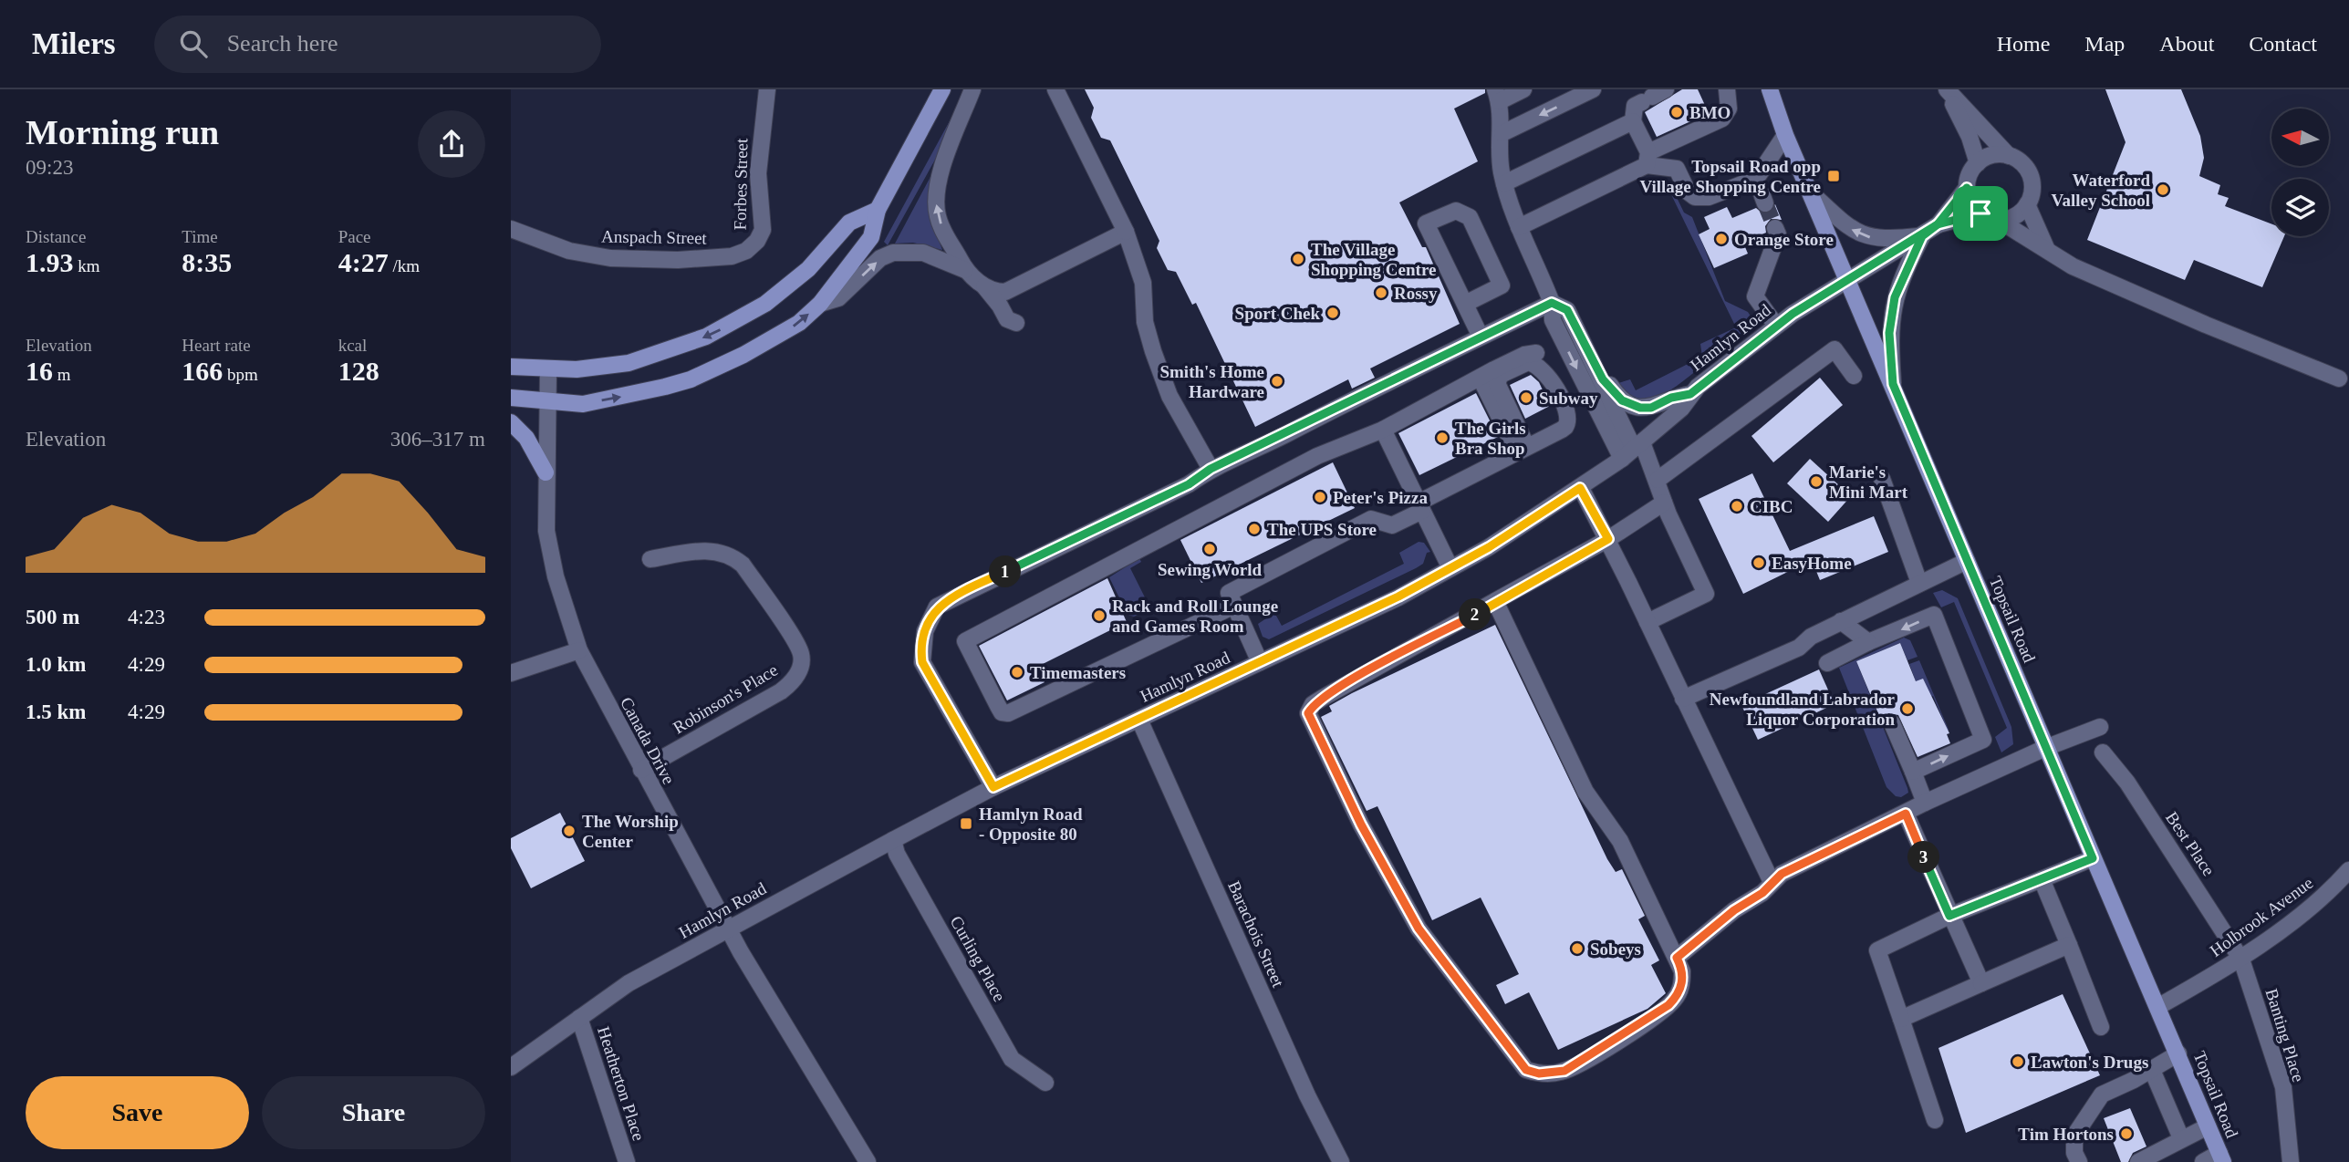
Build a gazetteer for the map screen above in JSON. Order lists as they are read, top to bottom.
{
  "streets": {
    "main road": ["Topsail Road"],
    "street": [
      "Forbes Street",
      "Anspach Street",
      "Hamlyn Road",
      "Robinson's Place",
      "Canada Drive",
      "Best Place",
      "Holbrook Avenue",
      "Barachois Street",
      "Curling Place",
      "Banting Place",
      "Heatherton Place"
    ]
  },
  "crossings": [
    ["Forbes Street", "Anspach Street"],
    ["Hamlyn Road", "Topsail Road"],
    ["Hamlyn Road", "Canada Drive"],
    ["Hamlyn Road", "Barachois Street"],
    ["Hamlyn Road", "Curling Place"],
    ["Hamlyn Road", "Heatherton Place"],
    ["Topsail Road", "Holbrook Avenue"],
    ["Robinson's Place", "Canada Drive"],
    ["Best Place", "Holbrook Avenue"],
    ["Best Place", "Banting Place"],
    ["Holbrook Avenue", "Banting Place"]
  ],
  "places": {
    "other": [
      "BMO",
      "Waterford Valley School",
      "Orange Store",
      "The Village Shopping Centre",
      "Rossy",
      "Sport Chek",
      "Smith's Home Hardware",
      "Subway",
      "The Girls Bra Shop",
      "Marie's Mini Mart",
      "Peter's Pizza",
      "CIBC",
      "The UPS Store",
      "Sewing World",
      "EasyHome",
      "Rack and Roll Lounge and Games Room",
      "Timemasters",
      "Newfoundland Labrador Liquor Corporation",
      "The Worship Center",
      "Sobeys",
      "Lawton's Drugs",
      "Tim Hortons"
    ],
    "transit": ["Topsail Road opp Village Shopping Centre", "Hamlyn Road - Opposite 80"]
  },
  "north": "left",
  "page": {
    "header": "Milers",
    "search": "Search here",
    "nav": [
      "Home",
      "Map",
      "About",
      "Contact"
    ],
    "heading": ["Morning run", "09:23"],
    "stats": [
      ["Distance", "1.93 km"],
      ["Time", "8:35"],
      ["Pace", "4:27 /km"],
      ["Elevation", "16 m"],
      ["Heart rate", "166 bpm"],
      ["kcal", "128"]
    ],
    "chart": ["Elevation", "306–317 m"],
    "pins": ["1", "2", "3"],
    "list": [
      {
        "name": "500 m",
        "note": "4:23"
      },
      {
        "name": "1.0 km",
        "note": "4:29"
      },
      {
        "name": "1.5 km",
        "note": "4:29"
      }
    ],
    "buttons": ["Save", "Share"]
  }
}
